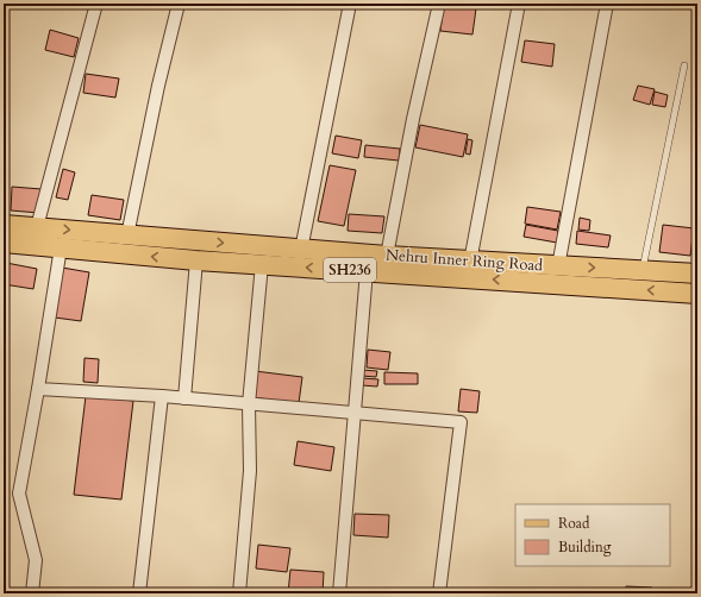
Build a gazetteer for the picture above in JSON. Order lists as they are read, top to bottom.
{
  "streets": {
    "main road": ["Nehru Inner Ring Road", "SH236"]
  },
  "legend": ["Road", "Building"]
}
